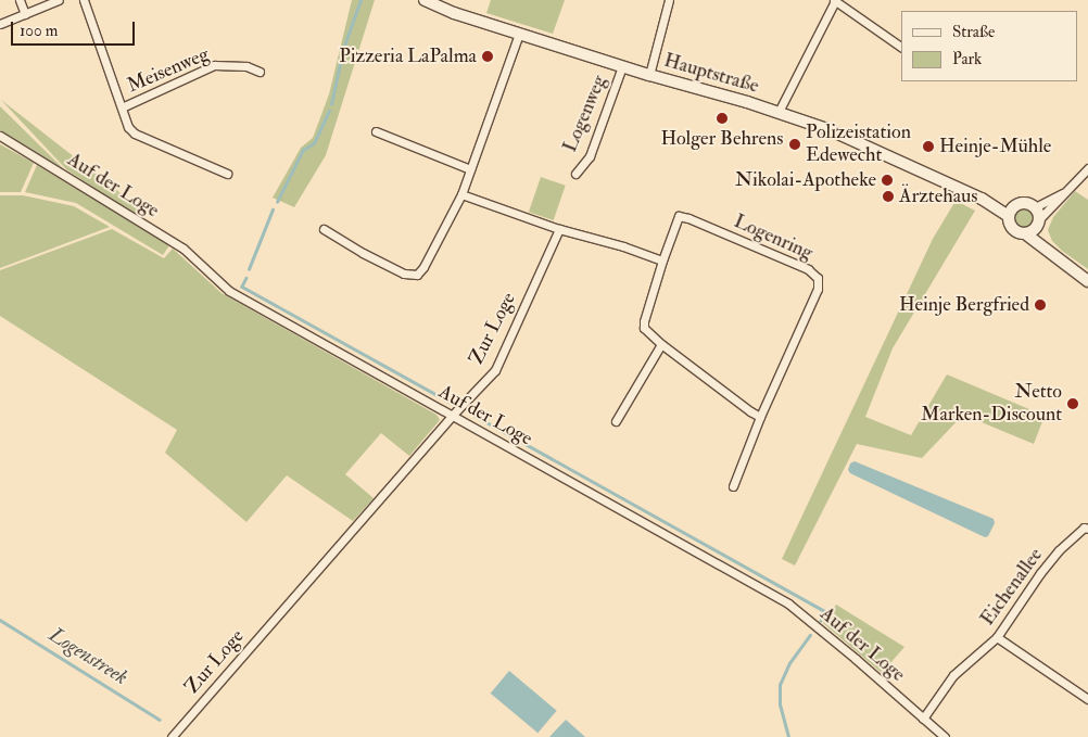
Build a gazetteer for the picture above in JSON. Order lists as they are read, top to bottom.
{
  "streets": {
    "main road": ["Hauptstraße"],
    "street": [
      "Meisenweg",
      "Logenweg",
      "Auf der Loge",
      "Logenring",
      "Zur Loge",
      "Eichenallee"
    ]
  },
  "crossings": [
    ["Hauptstraße", "Logenweg"],
    ["Auf der Loge", "Zur Loge"],
    ["Auf der Loge", "Eichenallee"]
  ],
  "water": ["Logenstreek"],
  "places": [
    "Pizzeria LaPalma",
    "Holger Behrens",
    "Polizeistation Edewecht",
    "Heinje-Mühle",
    "Nikolai-Apotheke",
    "Ärztehaus",
    "Heinje Bergfried",
    "Netto Marken-Discount"
  ],
  "legend": ["Straße", "Park"],
  "scale_bar": "100 m"
}
